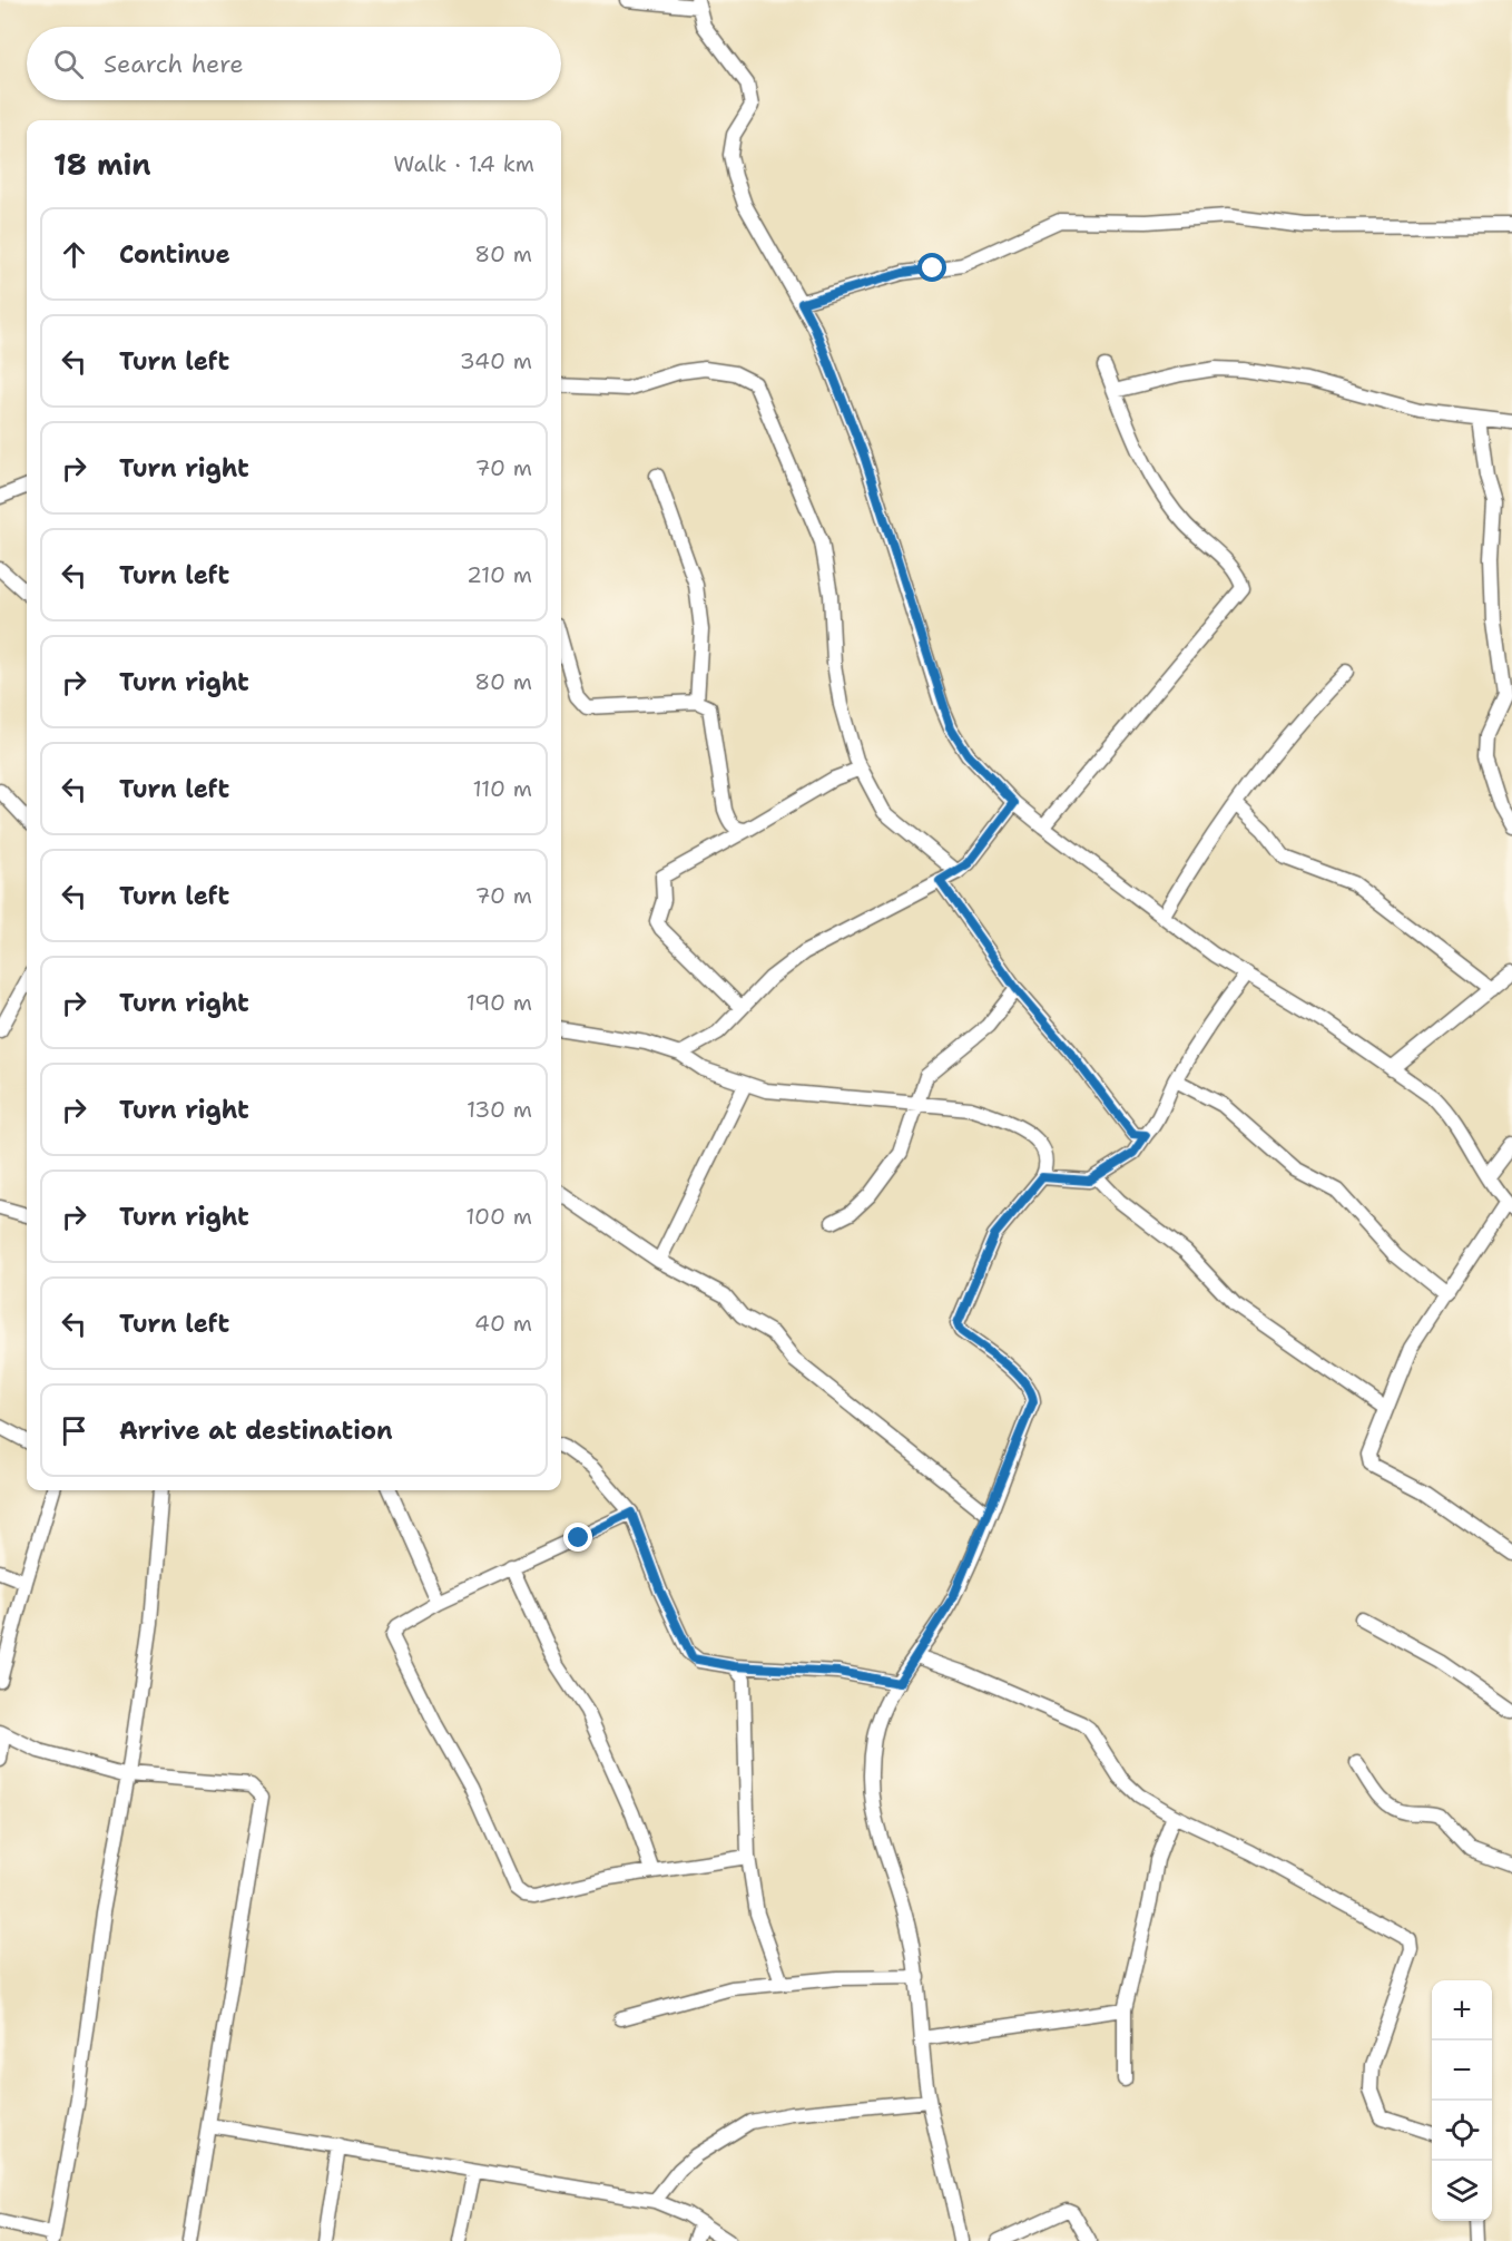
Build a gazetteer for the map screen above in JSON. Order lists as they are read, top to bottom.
{
  "page": {
    "search": "Search here",
    "heading": ["18 min", "Walk · 1.4 km"],
    "list": [
      ["Continue", "80 m"],
      ["Turn left", "340 m"],
      ["Turn right", "70 m"],
      ["Turn left", "210 m"],
      ["Turn right", "80 m"],
      ["Turn left", "110 m"],
      ["Turn left", "70 m"],
      ["Turn right", "190 m"],
      ["Turn right", "130 m"],
      ["Turn right", "100 m"],
      ["Turn left", "40 m"],
      "Arrive at destination"
    ],
    "map_buttons": ["+", "−"]
  }
}
